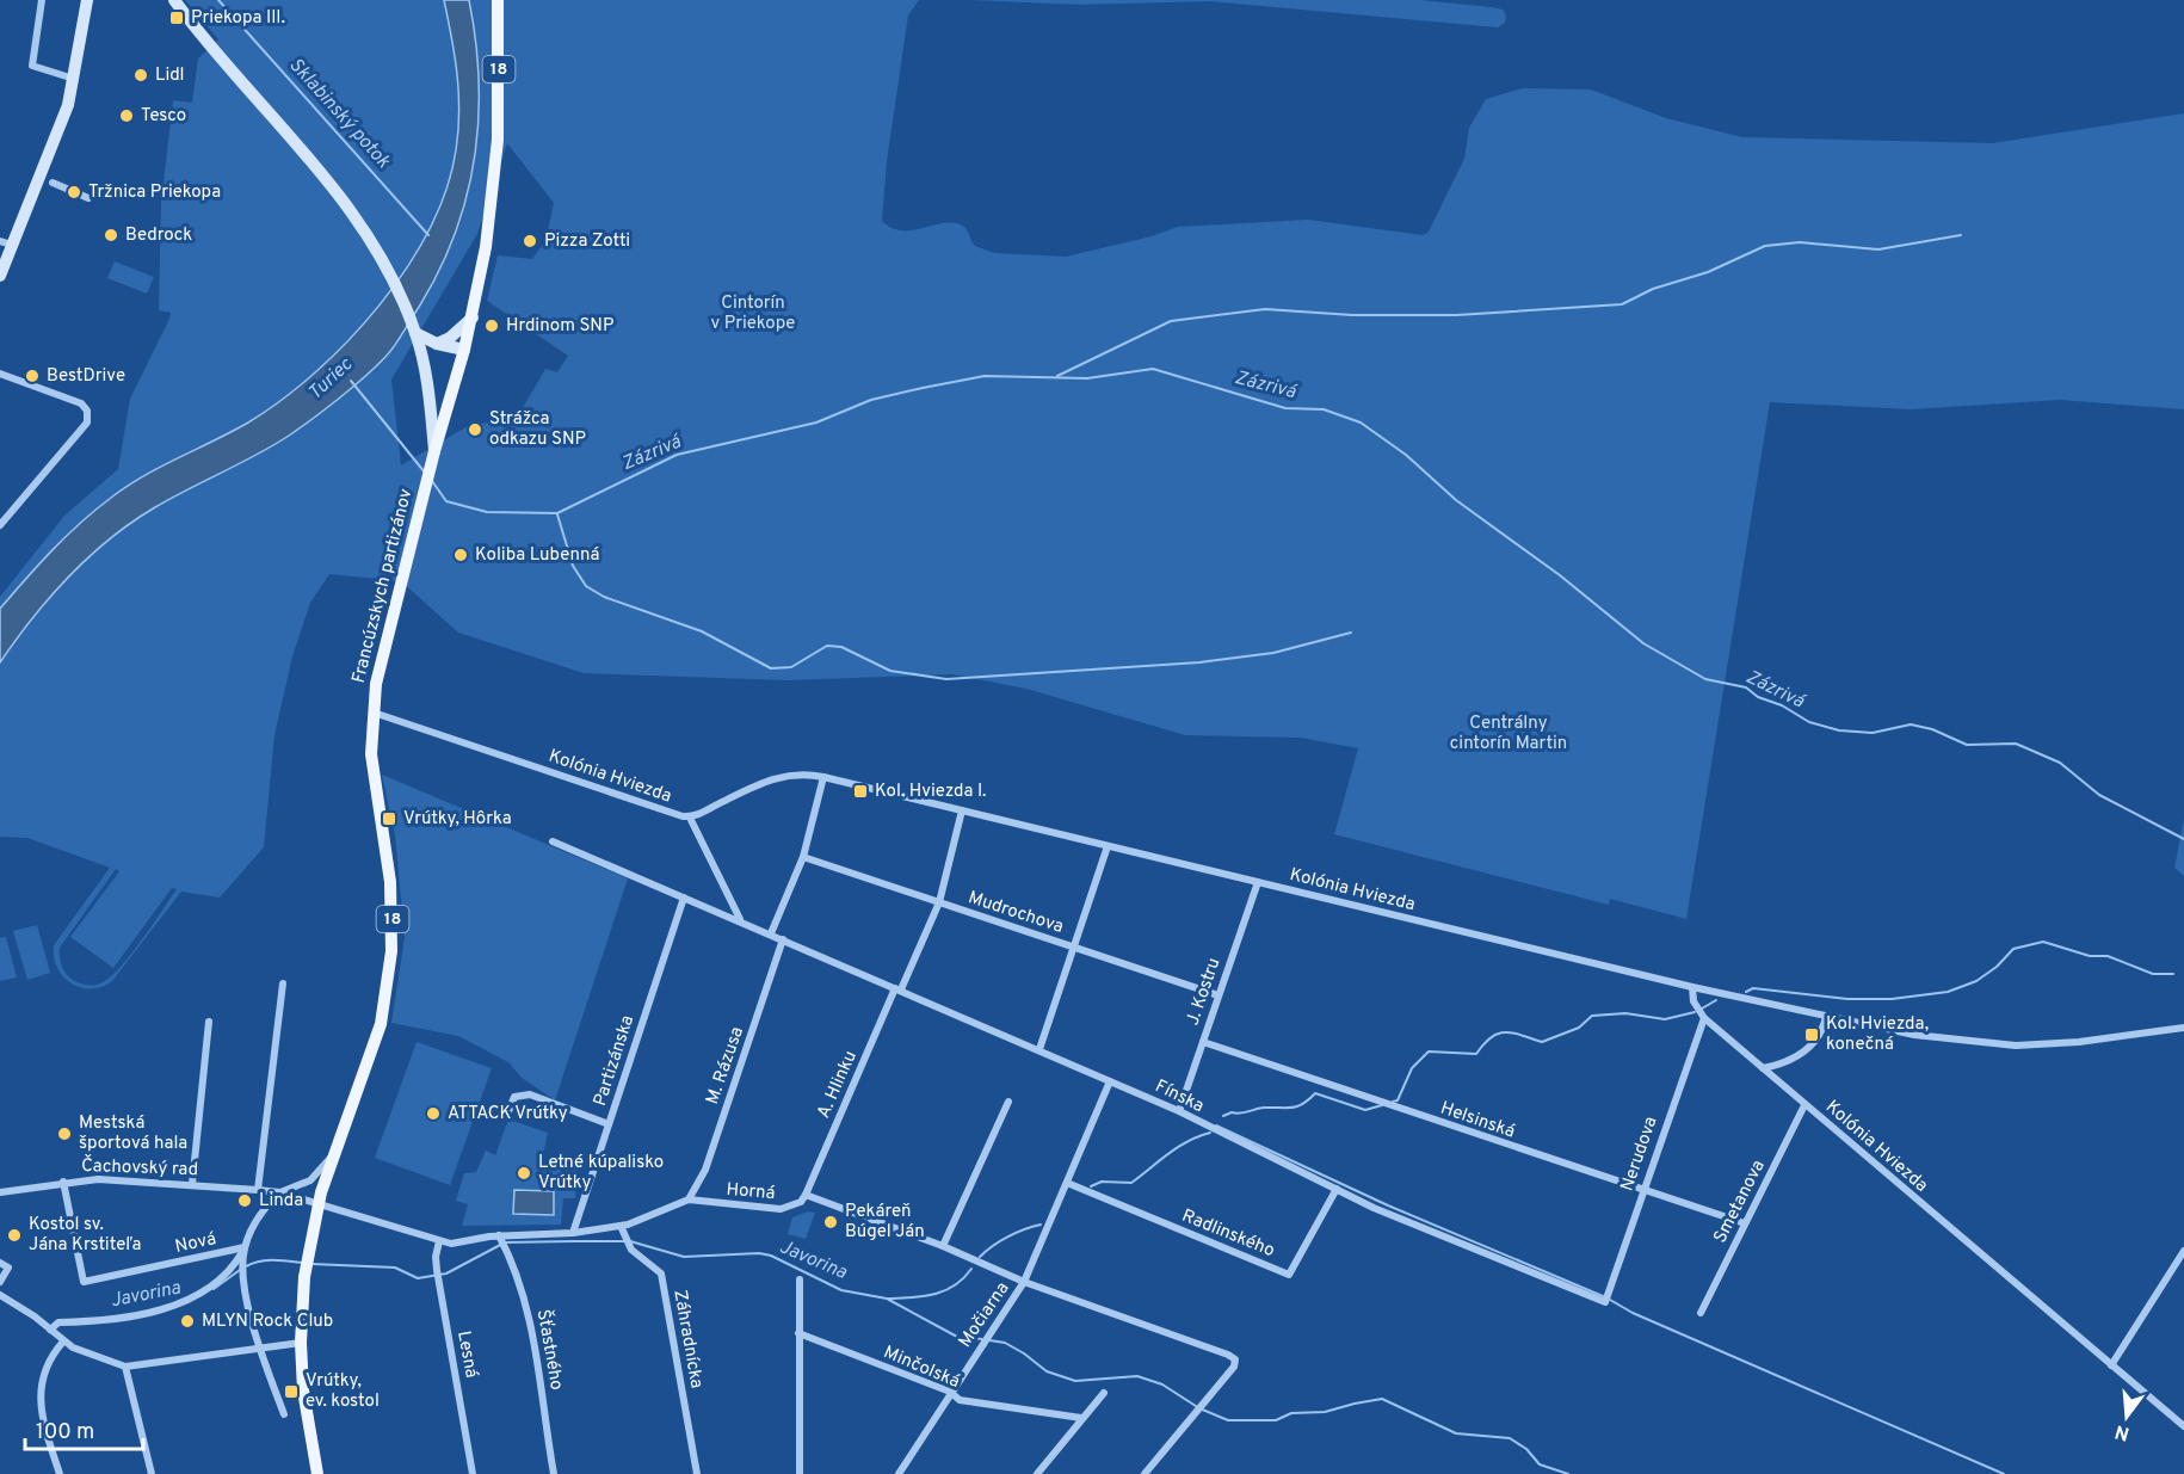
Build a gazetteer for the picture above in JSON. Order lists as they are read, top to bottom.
{
  "streets": {
    "main road": ["18", "Francúzskych partizánov"],
    "street": [
      "Kolónia Hviezda",
      "Mudrochova",
      "J. Kostru",
      "Partizánska",
      "M. Rázusa",
      "A. Hlinku",
      "Fínska",
      "Helsinská",
      "Nerudova",
      "Čachovský rad",
      "Horná",
      "Smetanova",
      "Radlinského",
      "Nová",
      "Močiarna",
      "Záhradnícka",
      "Šťastného",
      "Lesná",
      "Minčolská"
    ]
  },
  "crossings": [
    ["Francúzskych partizánov", "Kolónia Hviezda"],
    ["Francúzskych partizánov", "Čachovský rad"],
    ["Kolónia Hviezda", "J. Kostru"],
    ["Kolónia Hviezda", "A. Hlinku"],
    ["Kolónia Hviezda", "Nerudova"],
    ["Kolónia Hviezda", "Smetanova"],
    ["Mudrochova", "J. Kostru"],
    ["Mudrochova", "A. Hlinku"],
    ["J. Kostru", "Fínska"],
    ["J. Kostru", "Helsinská"],
    ["Partizánska", "Fínska"],
    ["M. Rázusa", "Fínska"],
    ["M. Rázusa", "Horná"],
    ["A. Hlinku", "Fínska"],
    ["A. Hlinku", "Horná"],
    ["Fínska", "Nerudova"],
    ["Fínska", "Radlinského"],
    ["Fínska", "Močiarna"],
    ["Helsinská", "Nerudova"],
    ["Helsinská", "Smetanova"],
    ["Čachovský rad", "Nová"],
    ["Radlinského", "Močiarna"],
    ["Močiarna", "Minčolská"]
  ],
  "water": [
    "Sklabinský potok",
    "Turiec",
    "Zázrivá",
    "Javorina"
  ],
  "parks": ["Cintorín v Priekope", "Centrálny cintorín Martin"],
  "places": {
    "transit": [
      "Priekopa III.",
      "Kol. Hviezda I.",
      "Vrútky, Hôrka",
      "Kol. Hviezda, konečná",
      "Vrútky, ev. kostol"
    ],
    "other": [
      "Lidl",
      "Tesco",
      "Tržnica Priekopa",
      "Bedrock",
      "Pizza Zotti",
      "Hrdinom SNP",
      "BestDrive",
      "Strážca odkazu SNP",
      "Koliba Lubenná",
      "ATTACK Vrútky",
      "Mestská športová hala",
      "Letné kúpalisko Vrútky",
      "Linda",
      "Pekáreň Búgel Ján",
      "Kostol sv. Jána Krstiteľa",
      "MLYN Rock Club"
    ]
  },
  "scale_bar": "100 m",
  "north": "bottom"
}
